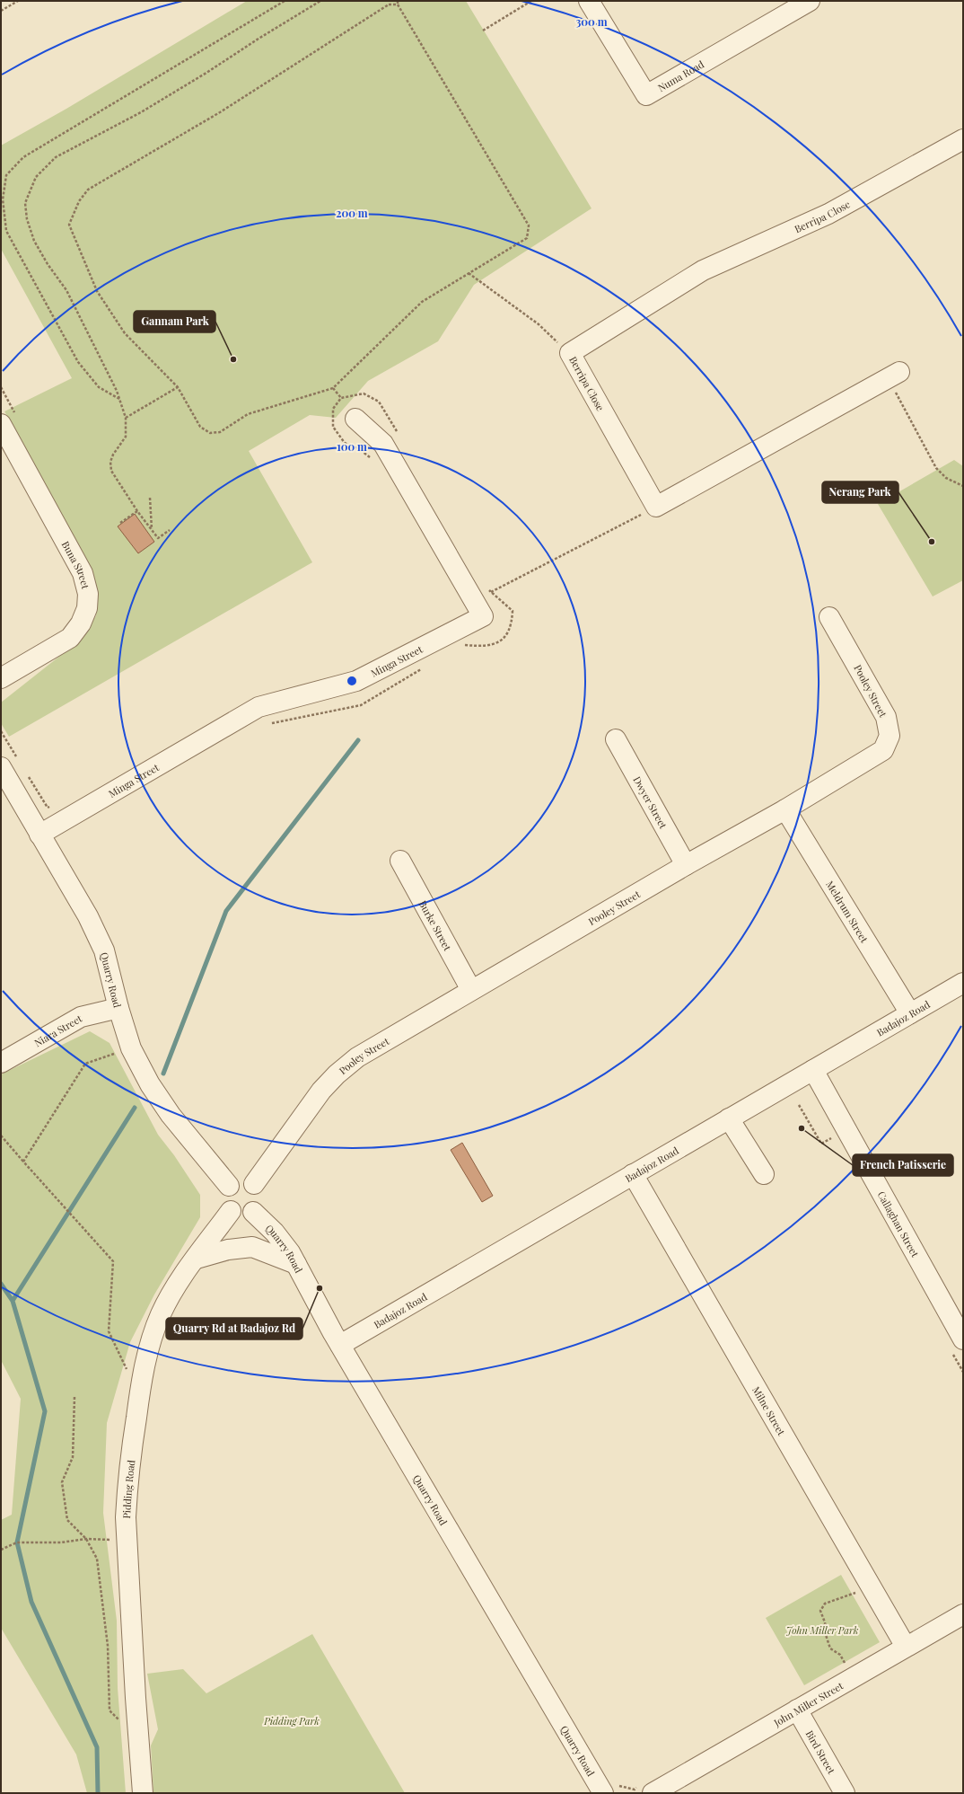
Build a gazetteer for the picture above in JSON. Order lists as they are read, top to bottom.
{
  "streets": {
    "street": [
      "Numa Road",
      "Berripa Close",
      "Buna Street",
      "Minga Street",
      "Pooley Street",
      "Dwyer Street",
      "Meldrum Street",
      "Burke Street",
      "Quarry Road",
      "Badajoz Road",
      "Niara Street",
      "Callaghan Street",
      "Milne Street",
      "Pidding Road",
      "John Miller Street",
      "Bird Street"
    ]
  },
  "crossings": [
    ["Minga Street", "Quarry Road"],
    ["Pooley Street", "Dwyer Street"],
    ["Pooley Street", "Meldrum Street"],
    ["Pooley Street", "Burke Street"],
    ["Pooley Street", "Quarry Road"],
    ["Pooley Street", "Pidding Road"],
    ["Meldrum Street", "Badajoz Road"],
    ["Quarry Road", "Badajoz Road"],
    ["Quarry Road", "Niara Street"],
    ["Quarry Road", "Pidding Road"],
    ["Badajoz Road", "Callaghan Street"],
    ["Badajoz Road", "Milne Street"],
    ["Milne Street", "John Miller Street"],
    ["John Miller Street", "Bird Street"]
  ],
  "parks": ["John Miller Park", "Pidding Park"],
  "places": [
    "Gannam Park",
    "Nerang Park",
    "French Patisserie",
    "Quarry Rd at Badajoz Rd"
  ],
  "rings": ["300 m", "200 m", "100 m"]
}
